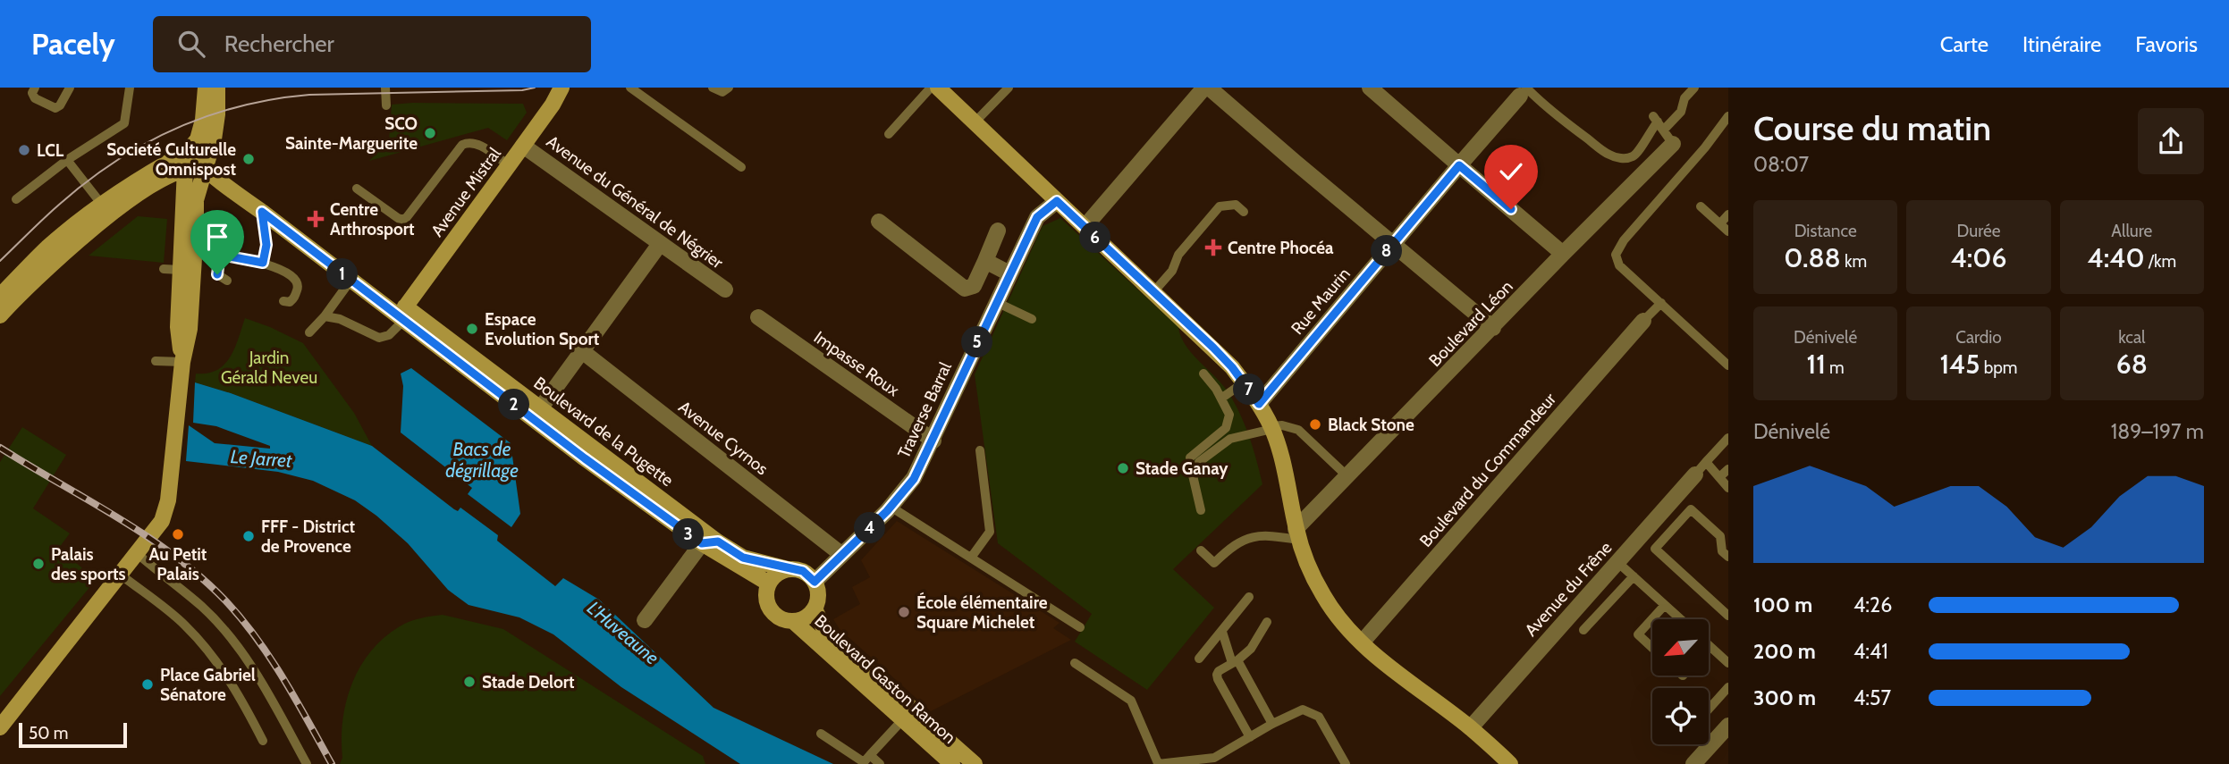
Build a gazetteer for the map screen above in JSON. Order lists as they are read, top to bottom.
{
  "streets": {
    "street": [
      "Avenue Mistral",
      "Avenue du Général de Négrier",
      "Rue Maurin",
      "Boulevard Léon",
      "Impasse Roux",
      "Traverse Barral",
      "Boulevard de la Pugette",
      "Avenue Cyrnos",
      "Boulevard du Commandeur",
      "Avenue du Frêne",
      "Boulevard Gaston Ramon"
    ]
  },
  "crossings": [
    ["Avenue Mistral", "Avenue du Général de Négrier"],
    ["Avenue Mistral", "Boulevard de la Pugette"],
    ["Impasse Roux", "Traverse Barral"],
    ["Traverse Barral", "Boulevard de la Pugette"],
    ["Traverse Barral", "Avenue Cyrnos"],
    ["Traverse Barral", "Boulevard Gaston Ramon"],
    ["Boulevard de la Pugette", "Boulevard Gaston Ramon"]
  ],
  "water": ["Bacs de dégrillage", "Le Jarret", "L'Huveaune"],
  "parks": ["Jardin Gérald Neveu"],
  "places": {
    "other": [
      "SCO Sainte-Marguerite",
      "LCL",
      "Societé Culturelle Omnispost",
      "Espace Evolution Sport",
      "Black Stone",
      "Stade Ganay",
      "Au Petit Palais",
      "FFF - District de Provence",
      "Palais des sports",
      "École élémentaire Square Michelet",
      "Stade Delort",
      "Place Gabriel Sénatore"
    ],
    "health": ["Centre Arthrosport", "Centre Phocéa"]
  },
  "scale_bar": "50 m",
  "north": "bottom left",
  "page": {
    "header": "Pacely",
    "search": "Rechercher",
    "nav": ["Carte", "Itinéraire", "Favoris"],
    "heading": ["Course du matin", "08:07"],
    "stats": [
      ["Distance", "0.88 km"],
      ["Durée", "4:06"],
      ["Allure", "4:40 /km"],
      ["Dénivelé", "11 m"],
      ["Cardio", "145 bpm"],
      ["kcal", "68"]
    ],
    "pins": [
      "6",
      "8",
      "1",
      "5",
      "7",
      "2",
      "4",
      "3"
    ],
    "chart": ["Dénivelé", "189–197 m"],
    "list": [
      {
        "name": "100 m",
        "note": "4:26"
      },
      {
        "name": "200 m",
        "note": "4:41"
      },
      {
        "name": "300 m",
        "note": "4:57"
      }
    ],
    "scale": "50 m"
  }
}
